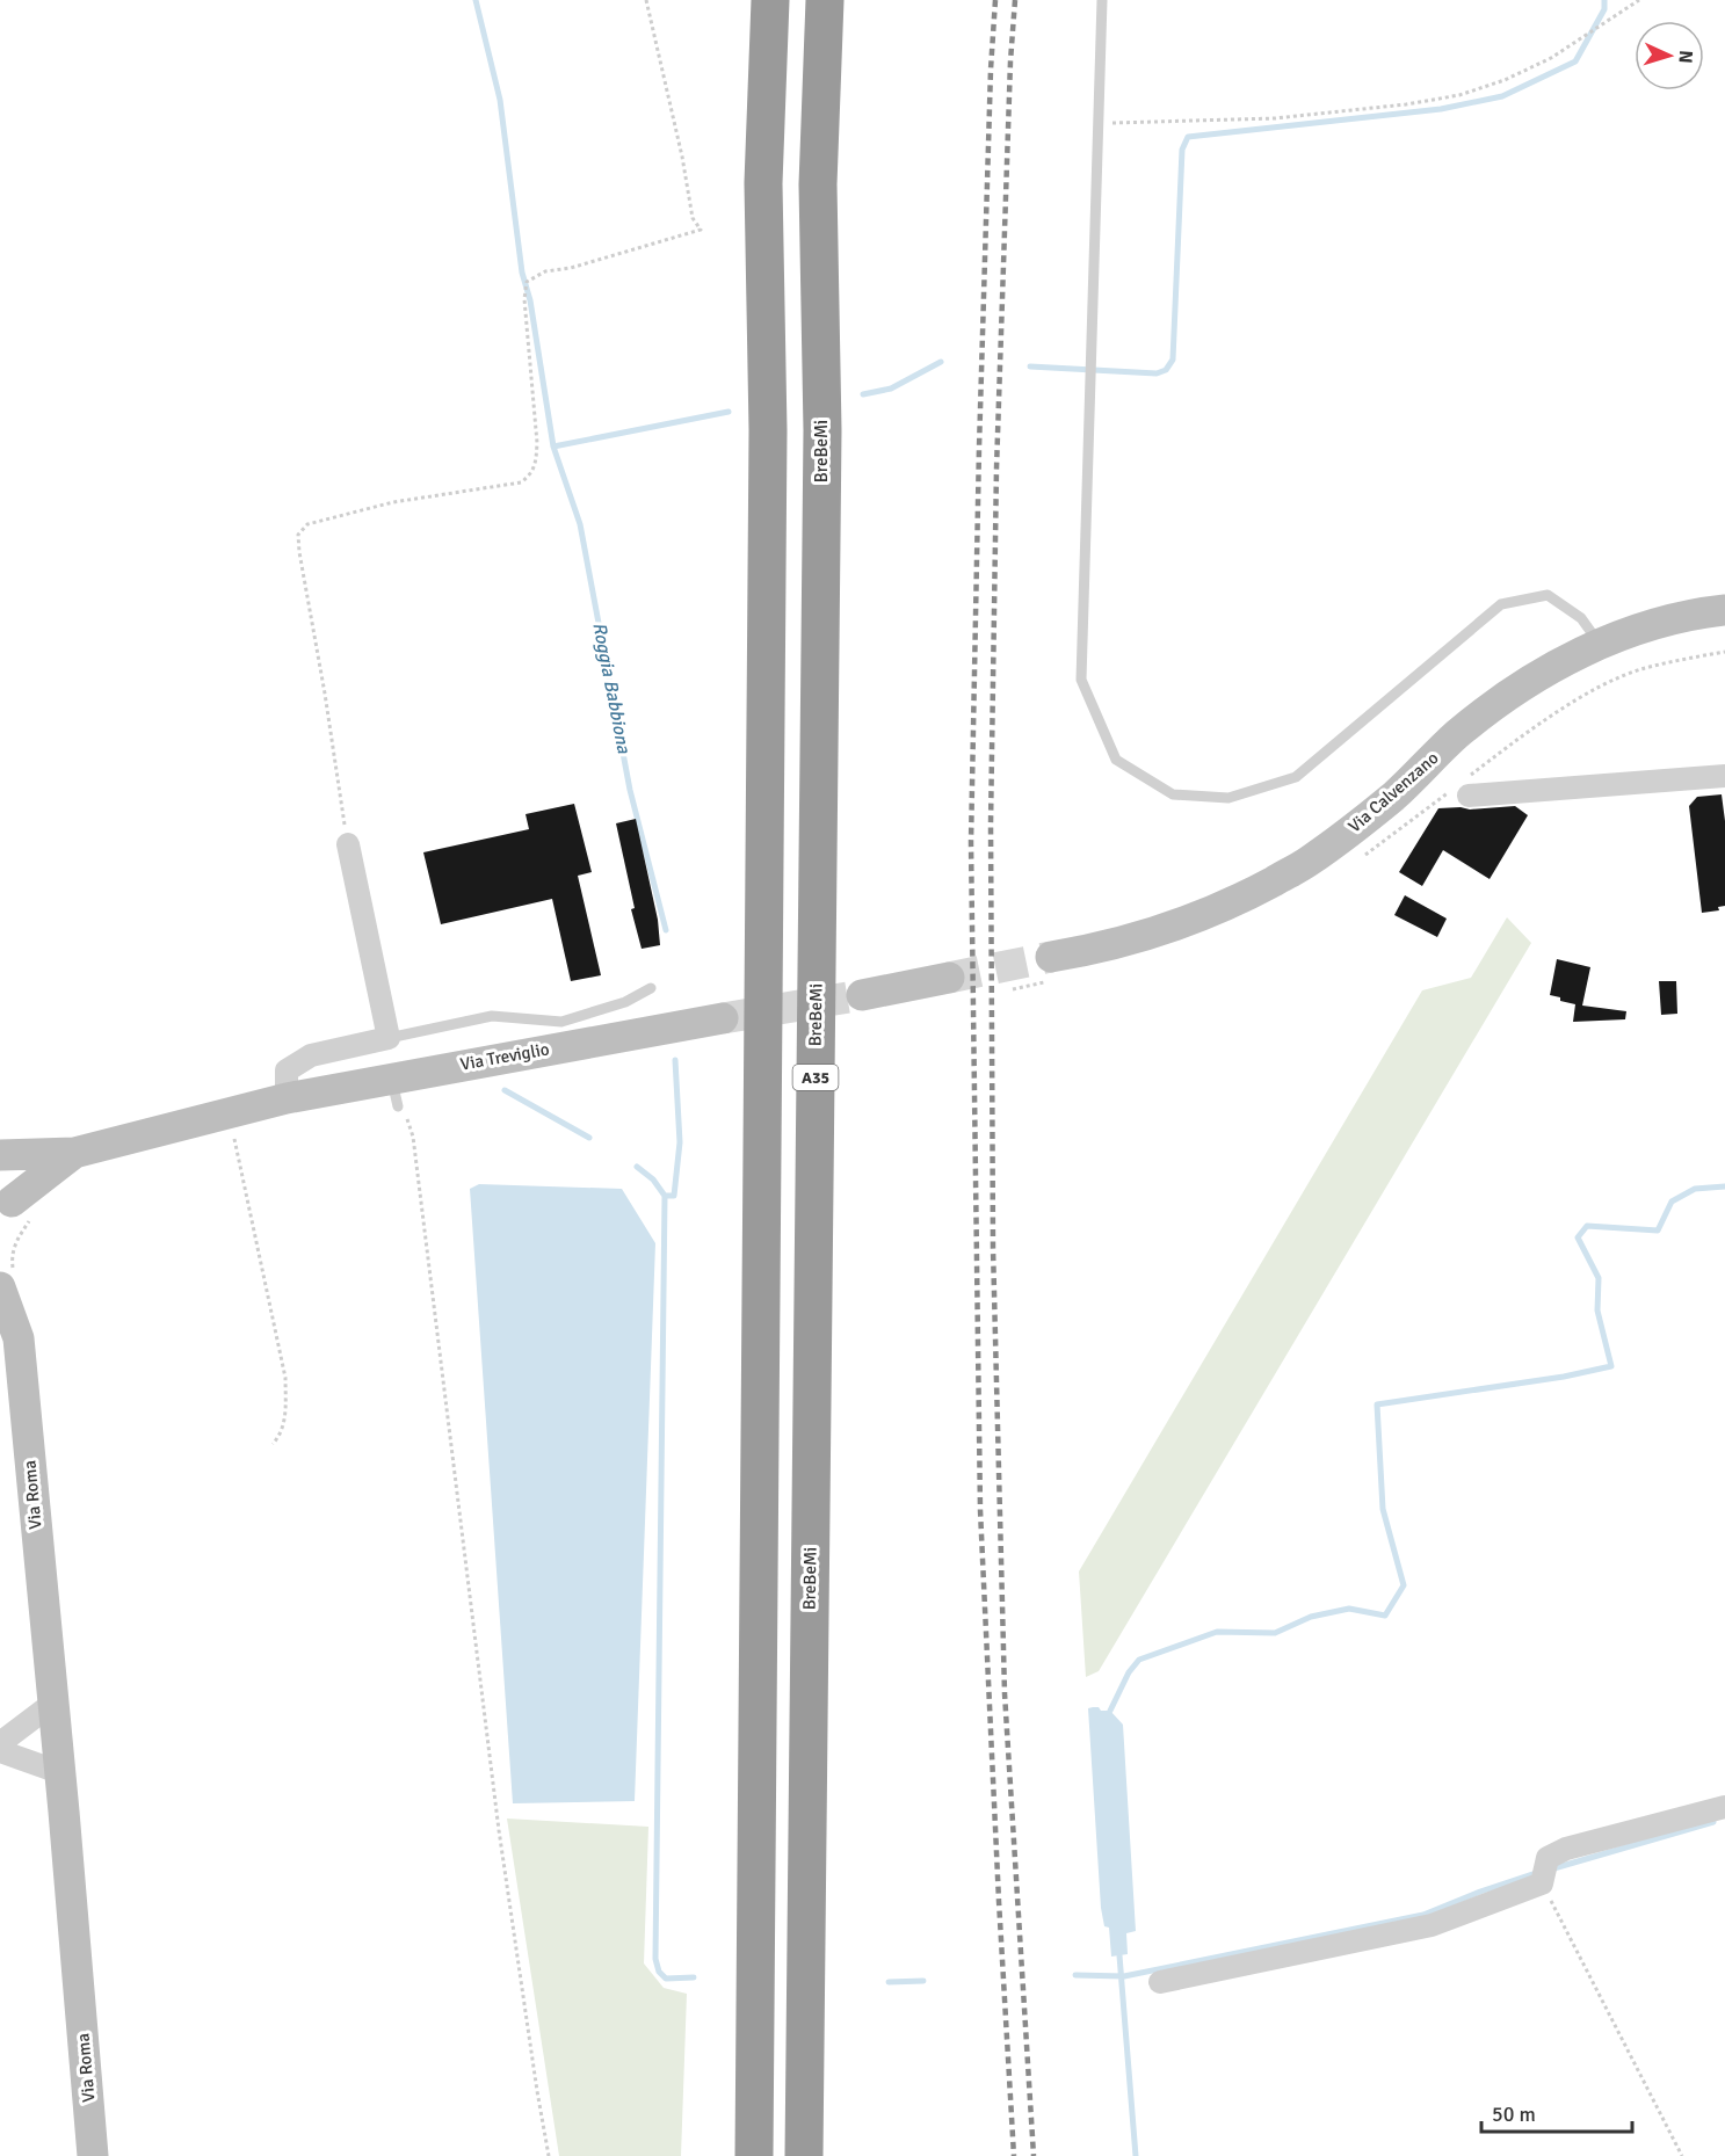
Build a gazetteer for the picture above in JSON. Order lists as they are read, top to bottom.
{
  "streets": {
    "highway": ["BreBeMi", "A35"],
    "main road": ["Via Calvenzano", "Via Treviglio", "Via Roma"]
  },
  "water": ["Roggia Babbiona"],
  "scale_bar": "50 m",
  "north": "right"
}
